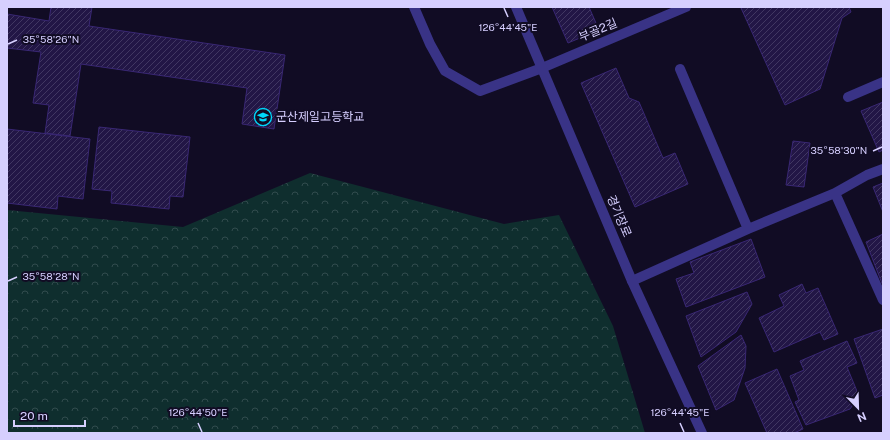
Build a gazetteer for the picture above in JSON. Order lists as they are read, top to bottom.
{
  "streets": {
    "street": ["부골2길", "경기장로"]
  },
  "crossings": [
    ["부골2길", "경기장로"]
  ],
  "places": {
    "school or university": ["군산제일고등학교"]
  },
  "scale_bar": "20 m",
  "north": "bottom right",
  "coordinates": [
    "126°44'45\"E",
    "35°58'26\"N",
    "35°58'30\"N",
    "35°58'28\"N",
    "126°44'50\"E"
  ]
}
